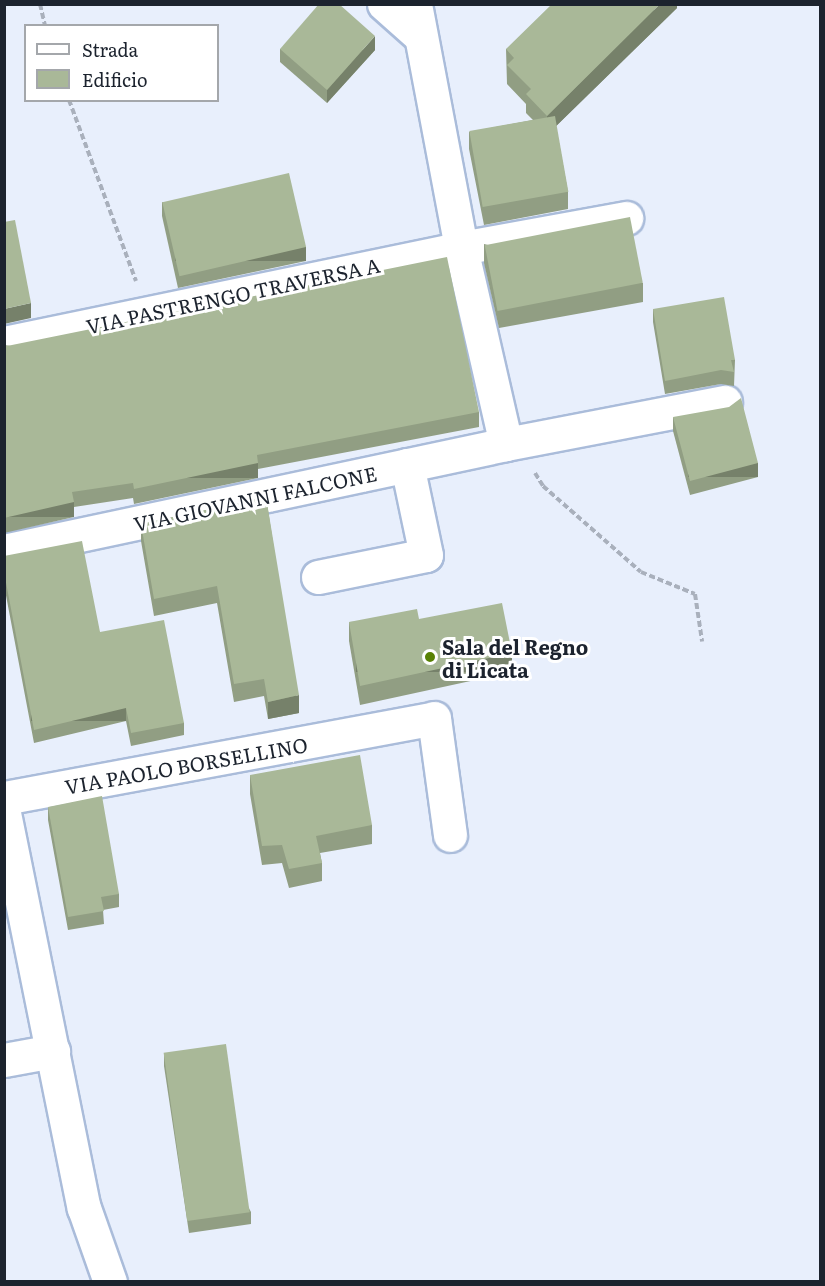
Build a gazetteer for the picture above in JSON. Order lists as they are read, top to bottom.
{
  "streets": {
    "street": ["VIA PASTRENGO TRAVERSA A", "VIA GIOVANNI FALCONE", "VIA PAOLO BORSELLINO"]
  },
  "places": ["Sala del Regno di Licata"],
  "legend": ["Strada", "Edificio"]
}
